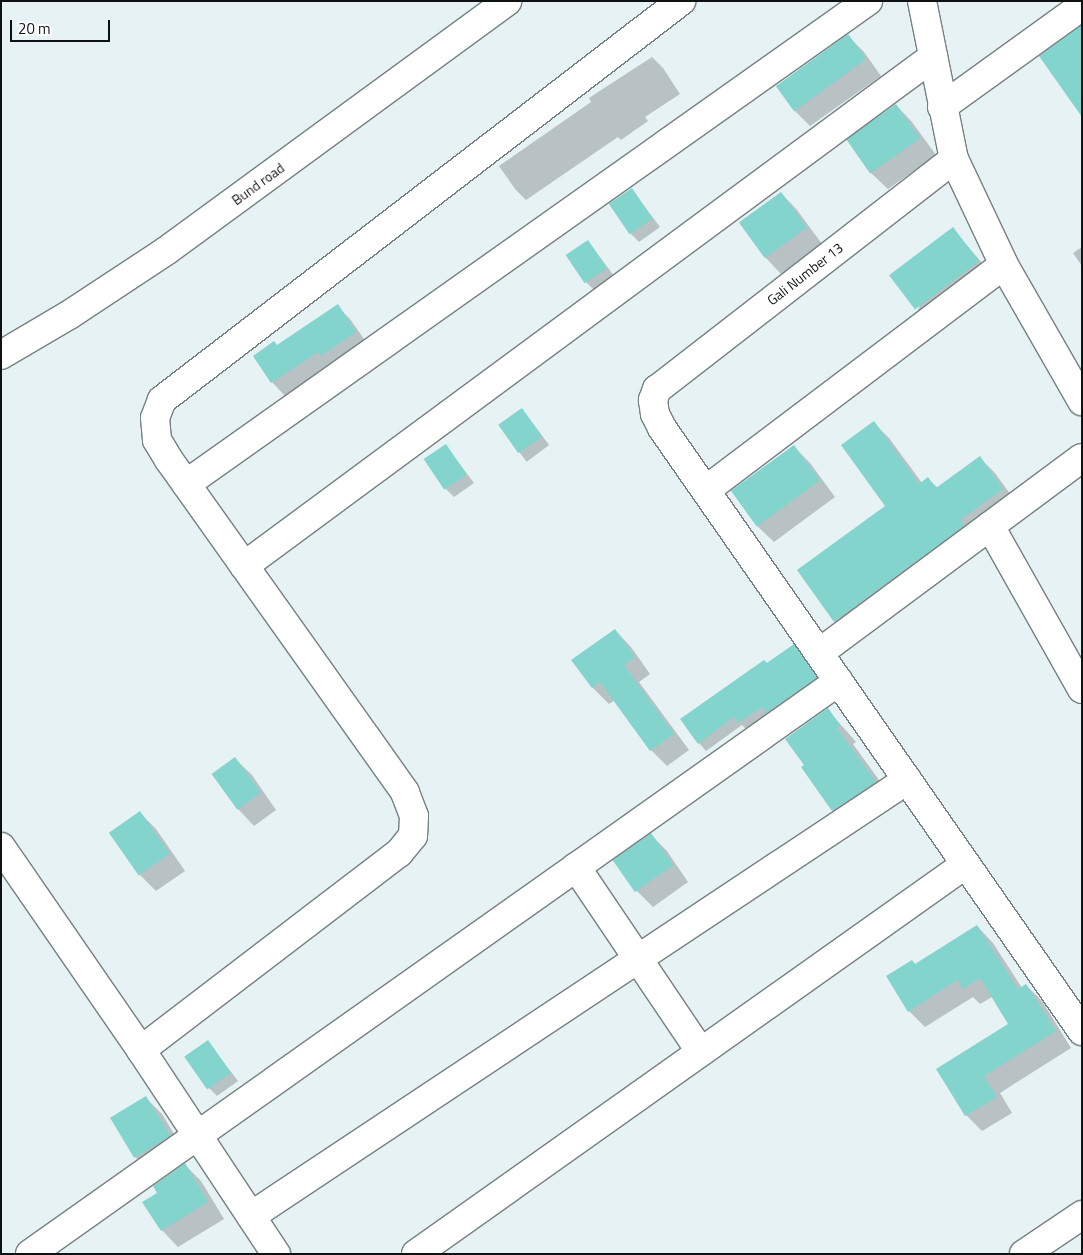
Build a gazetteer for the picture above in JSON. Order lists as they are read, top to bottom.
{
  "streets": {
    "street": ["Bund road", "Gali Number 13"]
  },
  "scale_bar": "20 m"
}
